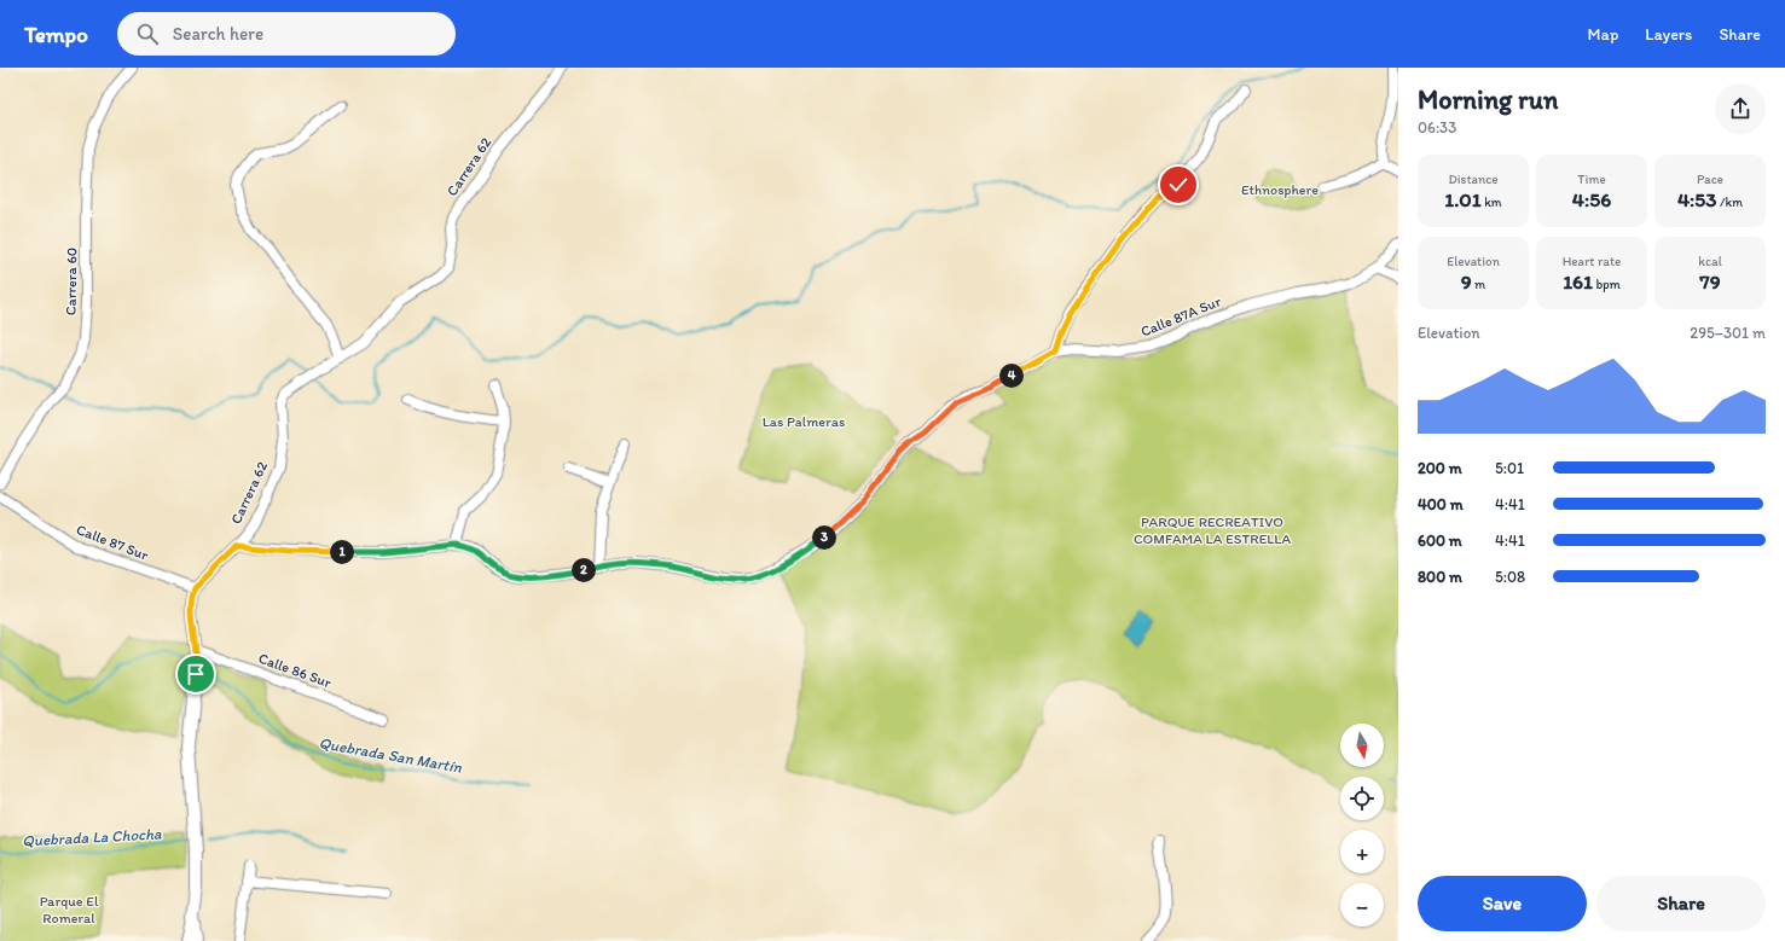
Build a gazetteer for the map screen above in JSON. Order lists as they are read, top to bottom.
{
  "streets": {
    "street": [
      "Carrera 62",
      "Carrera 60",
      "Calle 87A Sur",
      "Calle 87 Sur",
      "Calle 86 Sur"
    ]
  },
  "crossings": [
    ["Carrera 62", "Calle 87A Sur"],
    ["Carrera 62", "Calle 87 Sur"]
  ],
  "water": ["Quebrada San Martín", "Quebrada La Chocha"],
  "parks": [
    "Ethnosphere",
    "Las Palmeras",
    "PARQUE RECREATIVO COMFAMA LA ESTRELLA",
    "Parque El Romeral"
  ],
  "north": "bottom",
  "page": {
    "header": "Tempo",
    "search": "Search here",
    "nav": ["Map", "Layers", "Share"],
    "heading": ["Morning run", "06:33"],
    "stats": [
      ["Distance", "1.01 km"],
      ["Time", "4:56"],
      ["Pace", "4:53 /km"],
      ["Elevation", "9 m"],
      ["Heart rate", "161 bpm"],
      ["kcal", "79"]
    ],
    "chart": ["Elevation", "295–301 m"],
    "pins": [
      "4",
      "3",
      "1",
      "2"
    ],
    "list": [
      {
        "name": "200 m",
        "note": "5:01"
      },
      {
        "name": "400 m",
        "note": "4:41"
      },
      {
        "name": "600 m",
        "note": "4:41"
      },
      {
        "name": "800 m",
        "note": "5:08"
      }
    ],
    "map_buttons": ["+", "−"],
    "buttons": ["Save", "Share"]
  }
}
